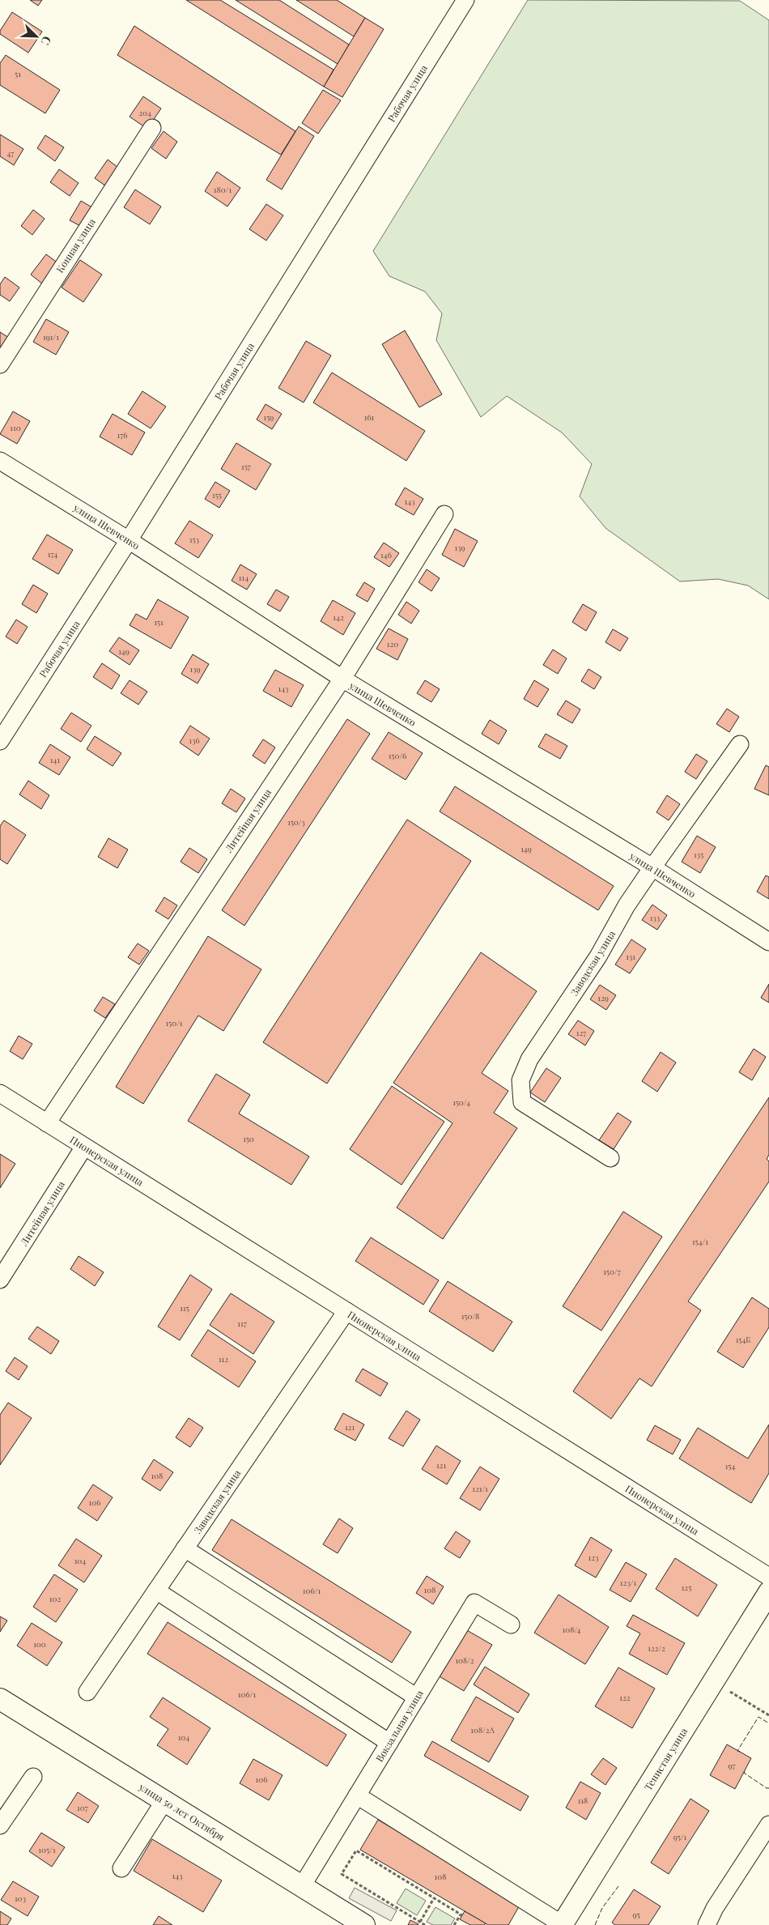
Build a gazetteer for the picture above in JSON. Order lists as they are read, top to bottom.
{
  "streets": {
    "main road": ["Тенистая улица", "улица 50 лет Октября"],
    "street": [
      "Рабочая улица",
      "Конная улица",
      "улица Шевченко",
      "Литейная улица",
      "Заводская улица",
      "Пионерская улица",
      "Вокзальная улица"
    ]
  },
  "crossings": [
    ["Рабочая улица", "улица Шевченко"],
    ["улица Шевченко", "Литейная улица"],
    ["улица Шевченко", "Заводская улица"],
    ["Литейная улица", "Пионерская улица"],
    ["Заводская улица", "Пионерская улица"],
    ["Вокзальная улица", "улица 50 лет Октября"]
  ],
  "house_numbers": [
    "51",
    "204",
    "47",
    "180/1",
    "191/1",
    "159",
    "161",
    "110",
    "176",
    "157",
    "155",
    "143",
    "153",
    "139",
    "174",
    "146",
    "114",
    "142",
    "151",
    "120",
    "149",
    "139",
    "143",
    "136",
    "150/6",
    "141",
    "150/3",
    "149",
    "135",
    "133",
    "131",
    "129",
    "150/1",
    "127",
    "150/4",
    "150",
    "154/1",
    "150/7",
    "115",
    "150/8",
    "117",
    "154Б",
    "112",
    "121",
    "121",
    "154",
    "108",
    "121/1",
    "106",
    "123",
    "104",
    "123/1",
    "125",
    "108",
    "106/1",
    "102",
    "108/4",
    "100",
    "122/2",
    "108/2",
    "106/1",
    "122",
    "108/2А",
    "104",
    "97",
    "106",
    "118",
    "107",
    "95/1",
    "105/1",
    "143",
    "108",
    "103",
    "95"
  ],
  "north": "bottom right"
}
